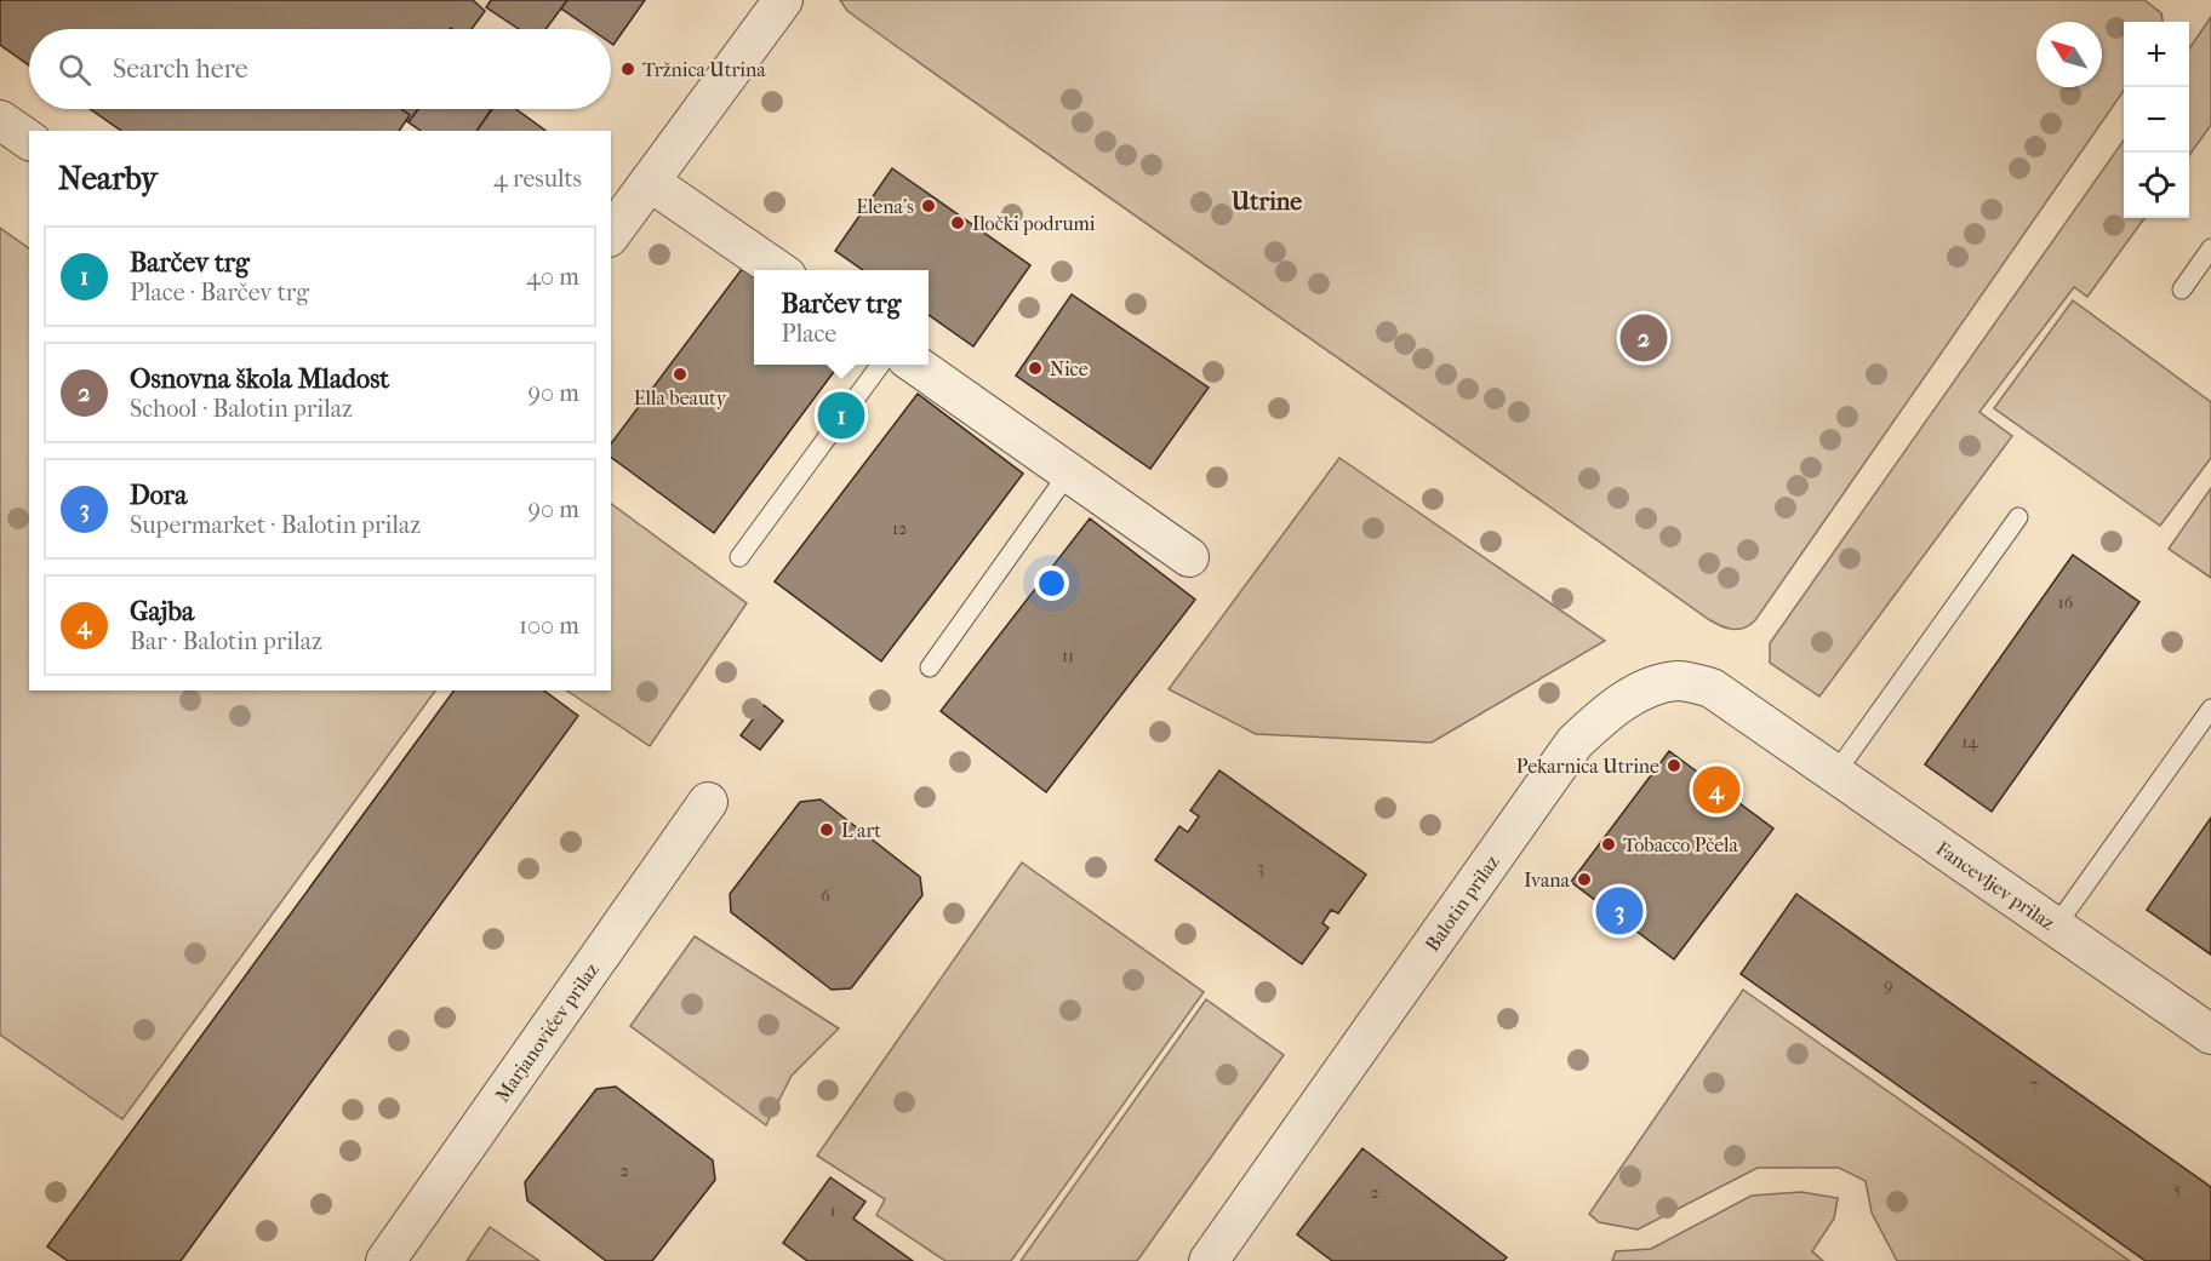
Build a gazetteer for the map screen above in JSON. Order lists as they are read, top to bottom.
{
  "streets": {
    "street": ["Fancevljev prilaz", "Balotin prilaz", "Marjanovićev prilaz"]
  },
  "crossings": [
    ["Fancevljev prilaz", "Balotin prilaz"]
  ],
  "districts": ["Utrine"],
  "places": [
    "Tržnica Utrina",
    "Elena's",
    "Iločki podrumi",
    "Nice",
    "Ella beauty",
    "Pekarnica Utrine",
    "L art",
    "Tobacco Pčela",
    "Ivana"
  ],
  "house_numbers": [
    "12",
    "16",
    "11",
    "14",
    "3",
    "6",
    "9",
    "7",
    "2",
    "5",
    "2",
    "1"
  ],
  "north": "top left",
  "page": {
    "map_buttons": ["+", "−"],
    "search": "Search here",
    "heading": ["Nearby", "4 results"],
    "list": [
      {
        "mark": "1",
        "name": "Barčev trg",
        "note": "Place · Barčev trg",
        "value": "40 m"
      },
      {
        "mark": "2",
        "name": "Osnovna škola Mladost",
        "note": "School · Balotin prilaz",
        "value": "90 m"
      },
      {
        "mark": "3",
        "name": "Dora",
        "note": "Supermarket · Balotin prilaz",
        "value": "90 m"
      },
      {
        "mark": "4",
        "name": "Gajba",
        "note": "Bar · Balotin prilaz",
        "value": "100 m"
      }
    ],
    "popup": ["Barčev trg", "Place"],
    "pins": [
      "2",
      "1",
      "4",
      "3"
    ]
  }
}
